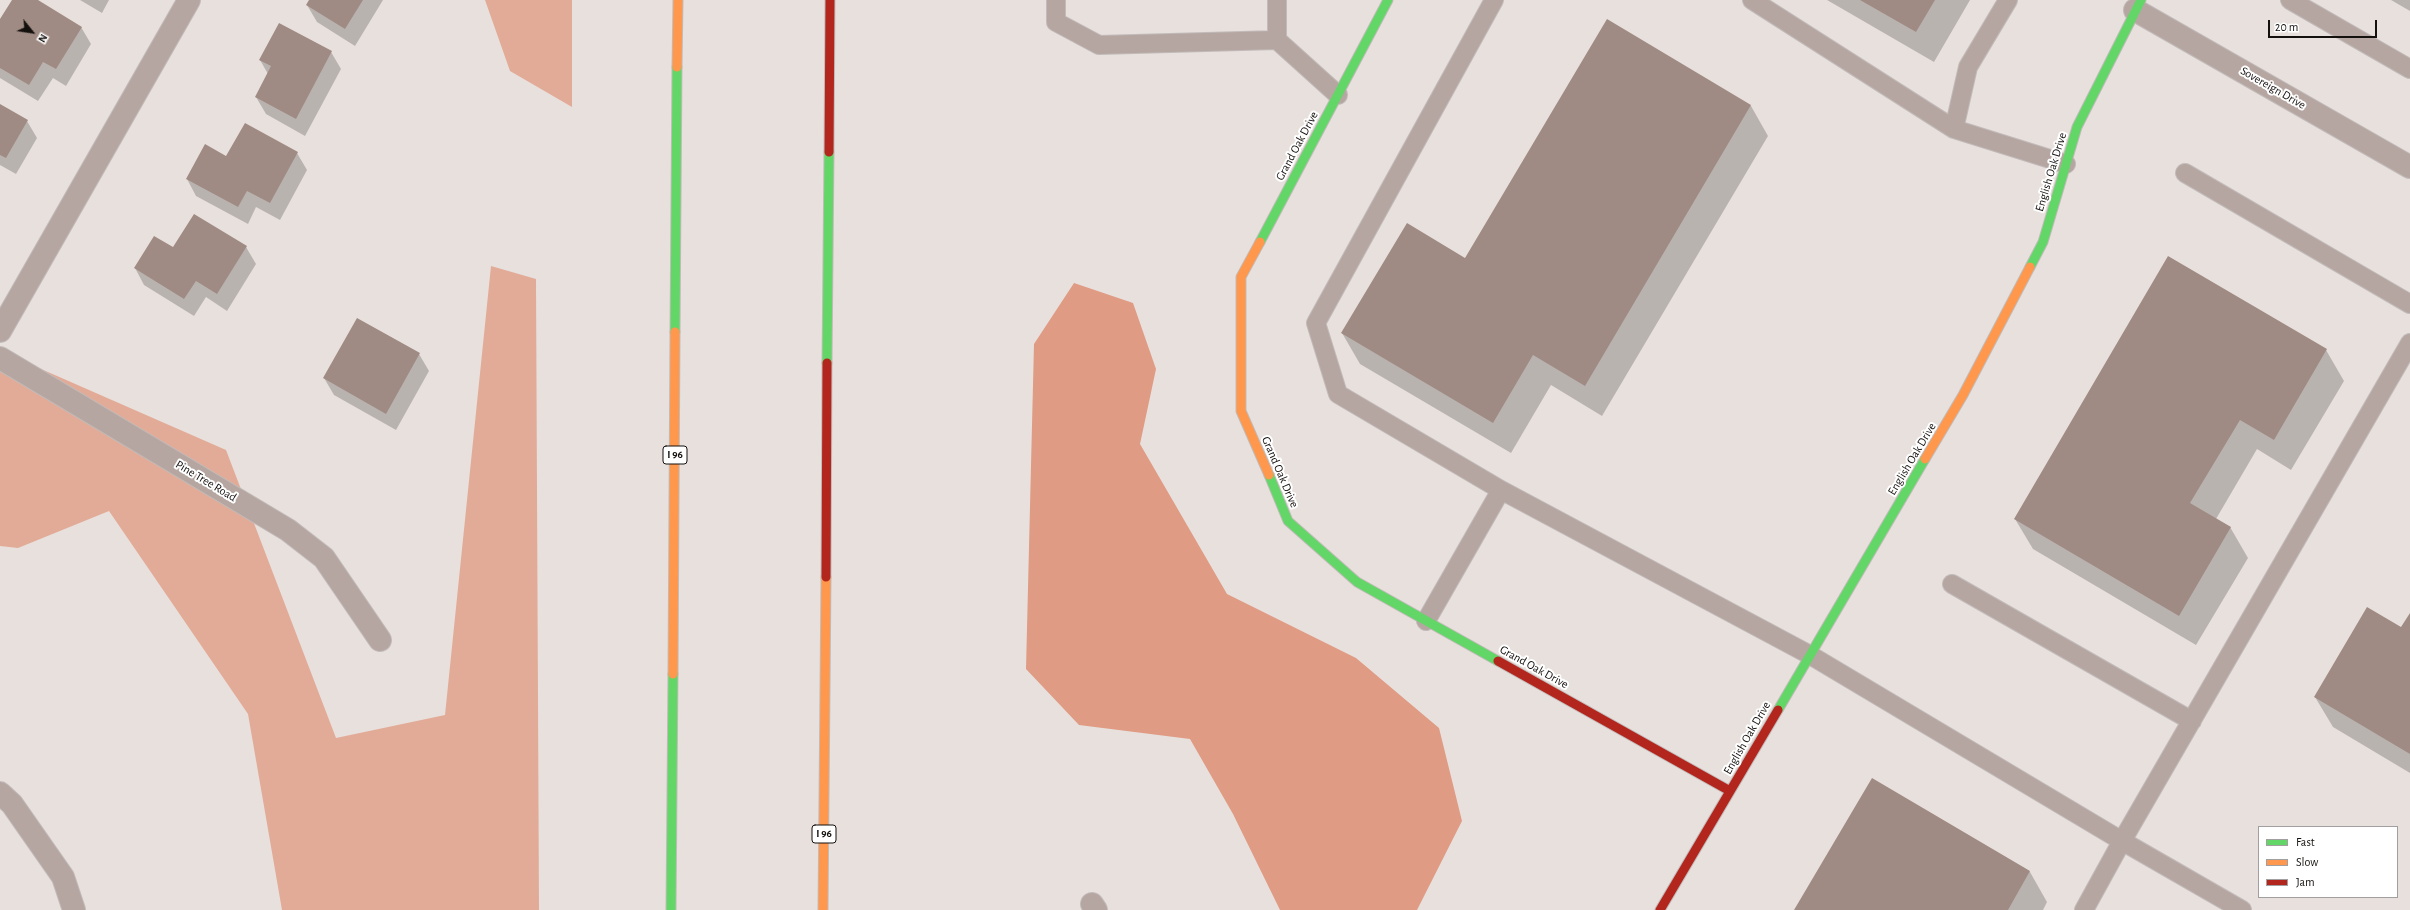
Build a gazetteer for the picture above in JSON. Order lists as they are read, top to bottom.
{
  "streets": {
    "main road": ["Grand Oak Drive", "English Oak Drive", "I 96"],
    "street": ["Sovereign Drive", "Pine Tree Road"]
  },
  "crossings": [
    ["Sovereign Drive", "English Oak Drive"],
    ["Grand Oak Drive", "English Oak Drive"]
  ],
  "legend": ["Fast", "Slow", "Jam"],
  "scale_bar": "20 m",
  "north": "bottom right"
}
